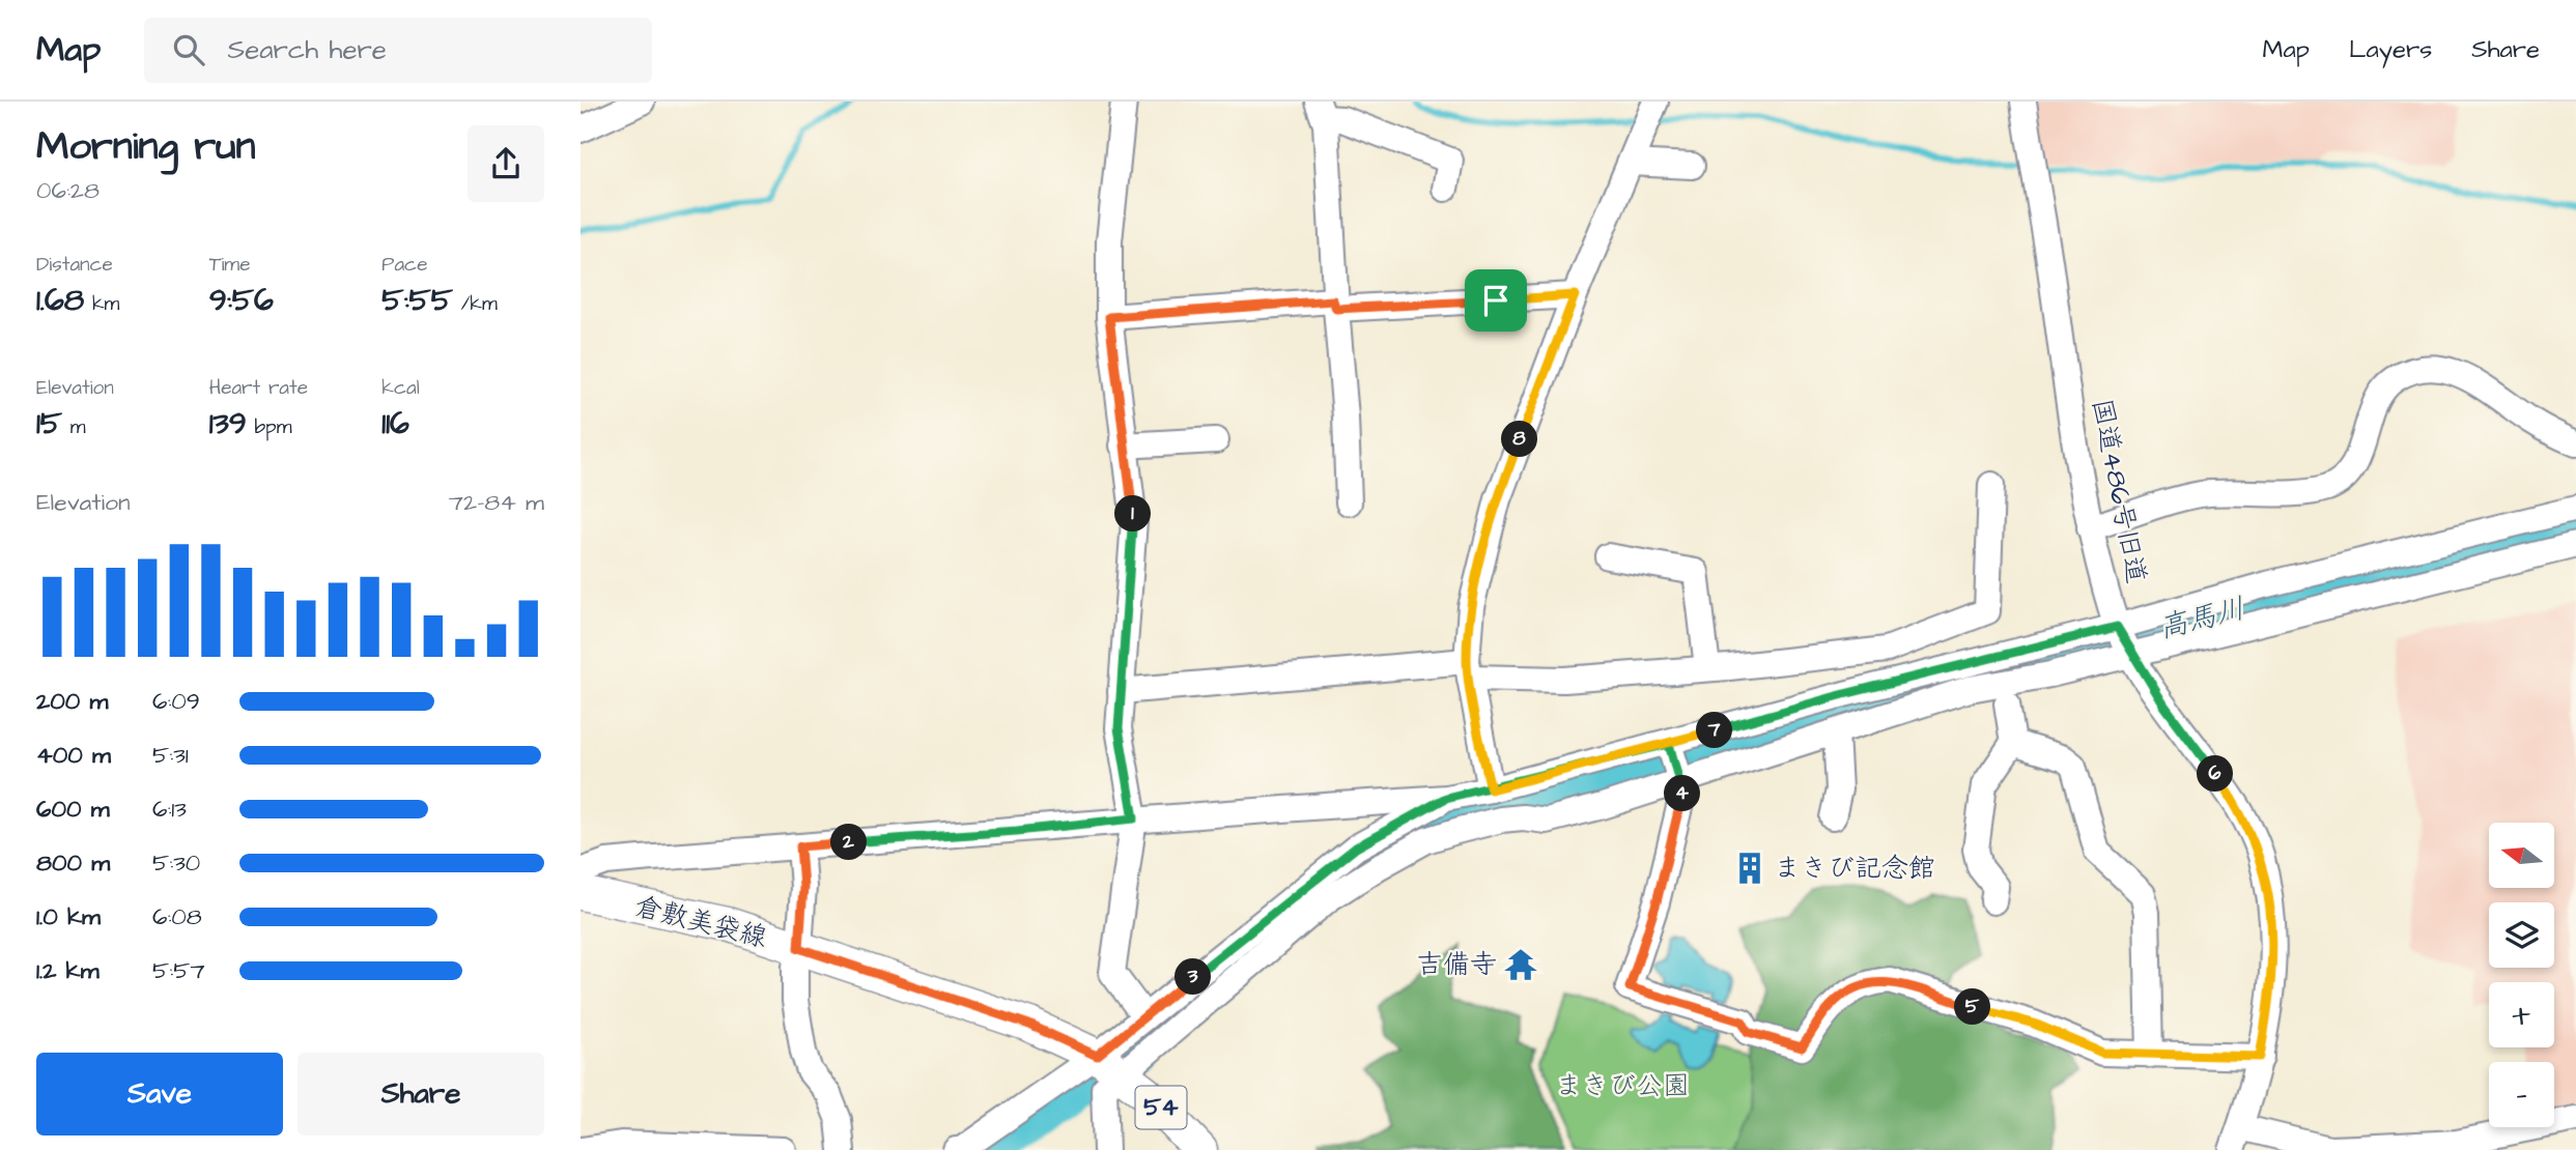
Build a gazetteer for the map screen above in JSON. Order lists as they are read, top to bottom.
{
  "streets": {
    "main road": ["倉敷美袋線", "54"],
    "street": ["国道486号旧道"]
  },
  "water": ["高馬川"],
  "parks": ["まきび公園"],
  "places": {
    "building": ["まきび記念館"],
    "temple": ["吉備寺"]
  },
  "north": "left",
  "page": {
    "header": "Map",
    "search": "Search here",
    "nav": ["Map", "Layers", "Share"],
    "heading": ["Morning run", "06:28"],
    "stats": [
      ["Distance", "1.68 km"],
      ["Time", "9:56"],
      ["Pace", "5:55 /km"],
      ["Elevation", "15 m"],
      ["Heart rate", "139 bpm"],
      ["kcal", "116"]
    ],
    "pins": [
      "8",
      "1",
      "7",
      "6",
      "4",
      "2",
      "3",
      "5"
    ],
    "chart": ["Elevation", "72–84 m"],
    "list": [
      {
        "name": "200 m",
        "note": "6:09"
      },
      {
        "name": "400 m",
        "note": "5:31"
      },
      {
        "name": "600 m",
        "note": "6:13"
      },
      {
        "name": "800 m",
        "note": "5:30"
      },
      {
        "name": "1.0 km",
        "note": "6:08"
      },
      {
        "name": "1.2 km",
        "note": "5:57"
      }
    ],
    "map_buttons": ["+", "−"],
    "buttons": ["Save", "Share"]
  }
}
